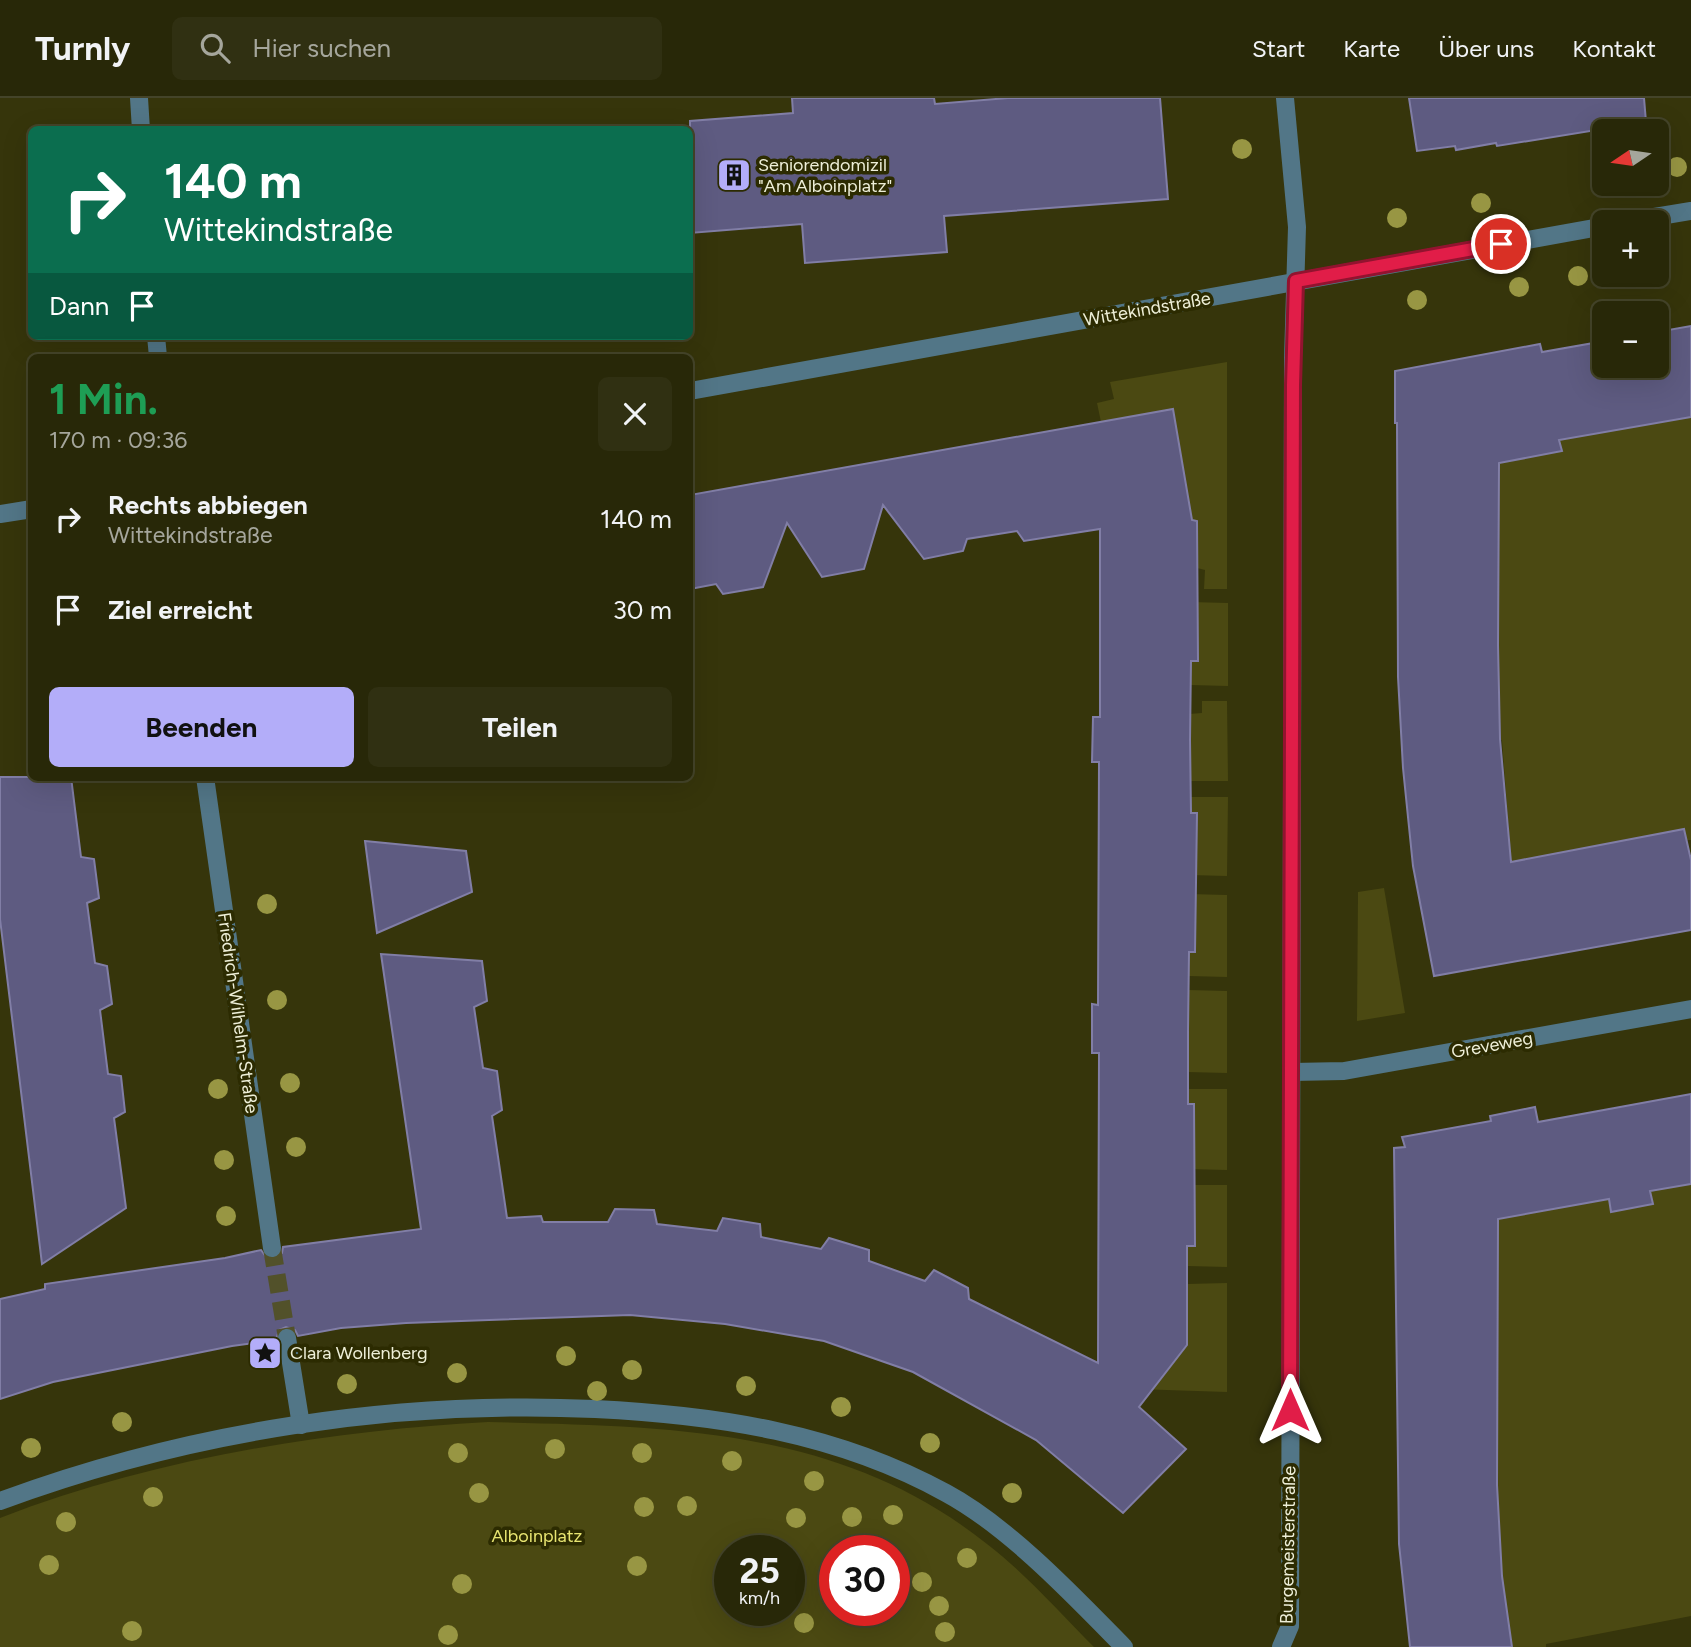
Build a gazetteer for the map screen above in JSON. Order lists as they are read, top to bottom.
{
  "streets": {
    "street": [
      "Wittekindstraße",
      "Friedrich-Wilhelm-Straße",
      "Greveweg",
      "Burgemeisterstraße"
    ]
  },
  "crossings": [
    ["Wittekindstraße", "Burgemeisterstraße"],
    ["Greveweg", "Burgemeisterstraße"]
  ],
  "parks": ["Alboinplatz"],
  "places": {
    "building": ["Seniorendomizil \"Am Alboinplatz\""],
    "place": ["Clara Wollenberg"]
  },
  "north": "left",
  "page": {
    "header": "Turnly",
    "search": "Hier suchen",
    "nav": [
      "Start",
      "Karte",
      "Über uns",
      "Kontakt"
    ],
    "map_buttons": ["+", "−"],
    "turn": ["140 m", "Wittekindstraße"],
    "then": "Dann",
    "heading": ["1 Min.", "170 m · 09:36"],
    "list": [
      {
        "name": "Rechts abbiegen",
        "note": "Wittekindstraße",
        "value": "140 m"
      },
      {
        "name": "Ziel erreicht",
        "value": "30 m"
      }
    ],
    "buttons": ["Beenden", "Teilen"],
    "speed": "25 km/h",
    "limit": "30"
  }
}
